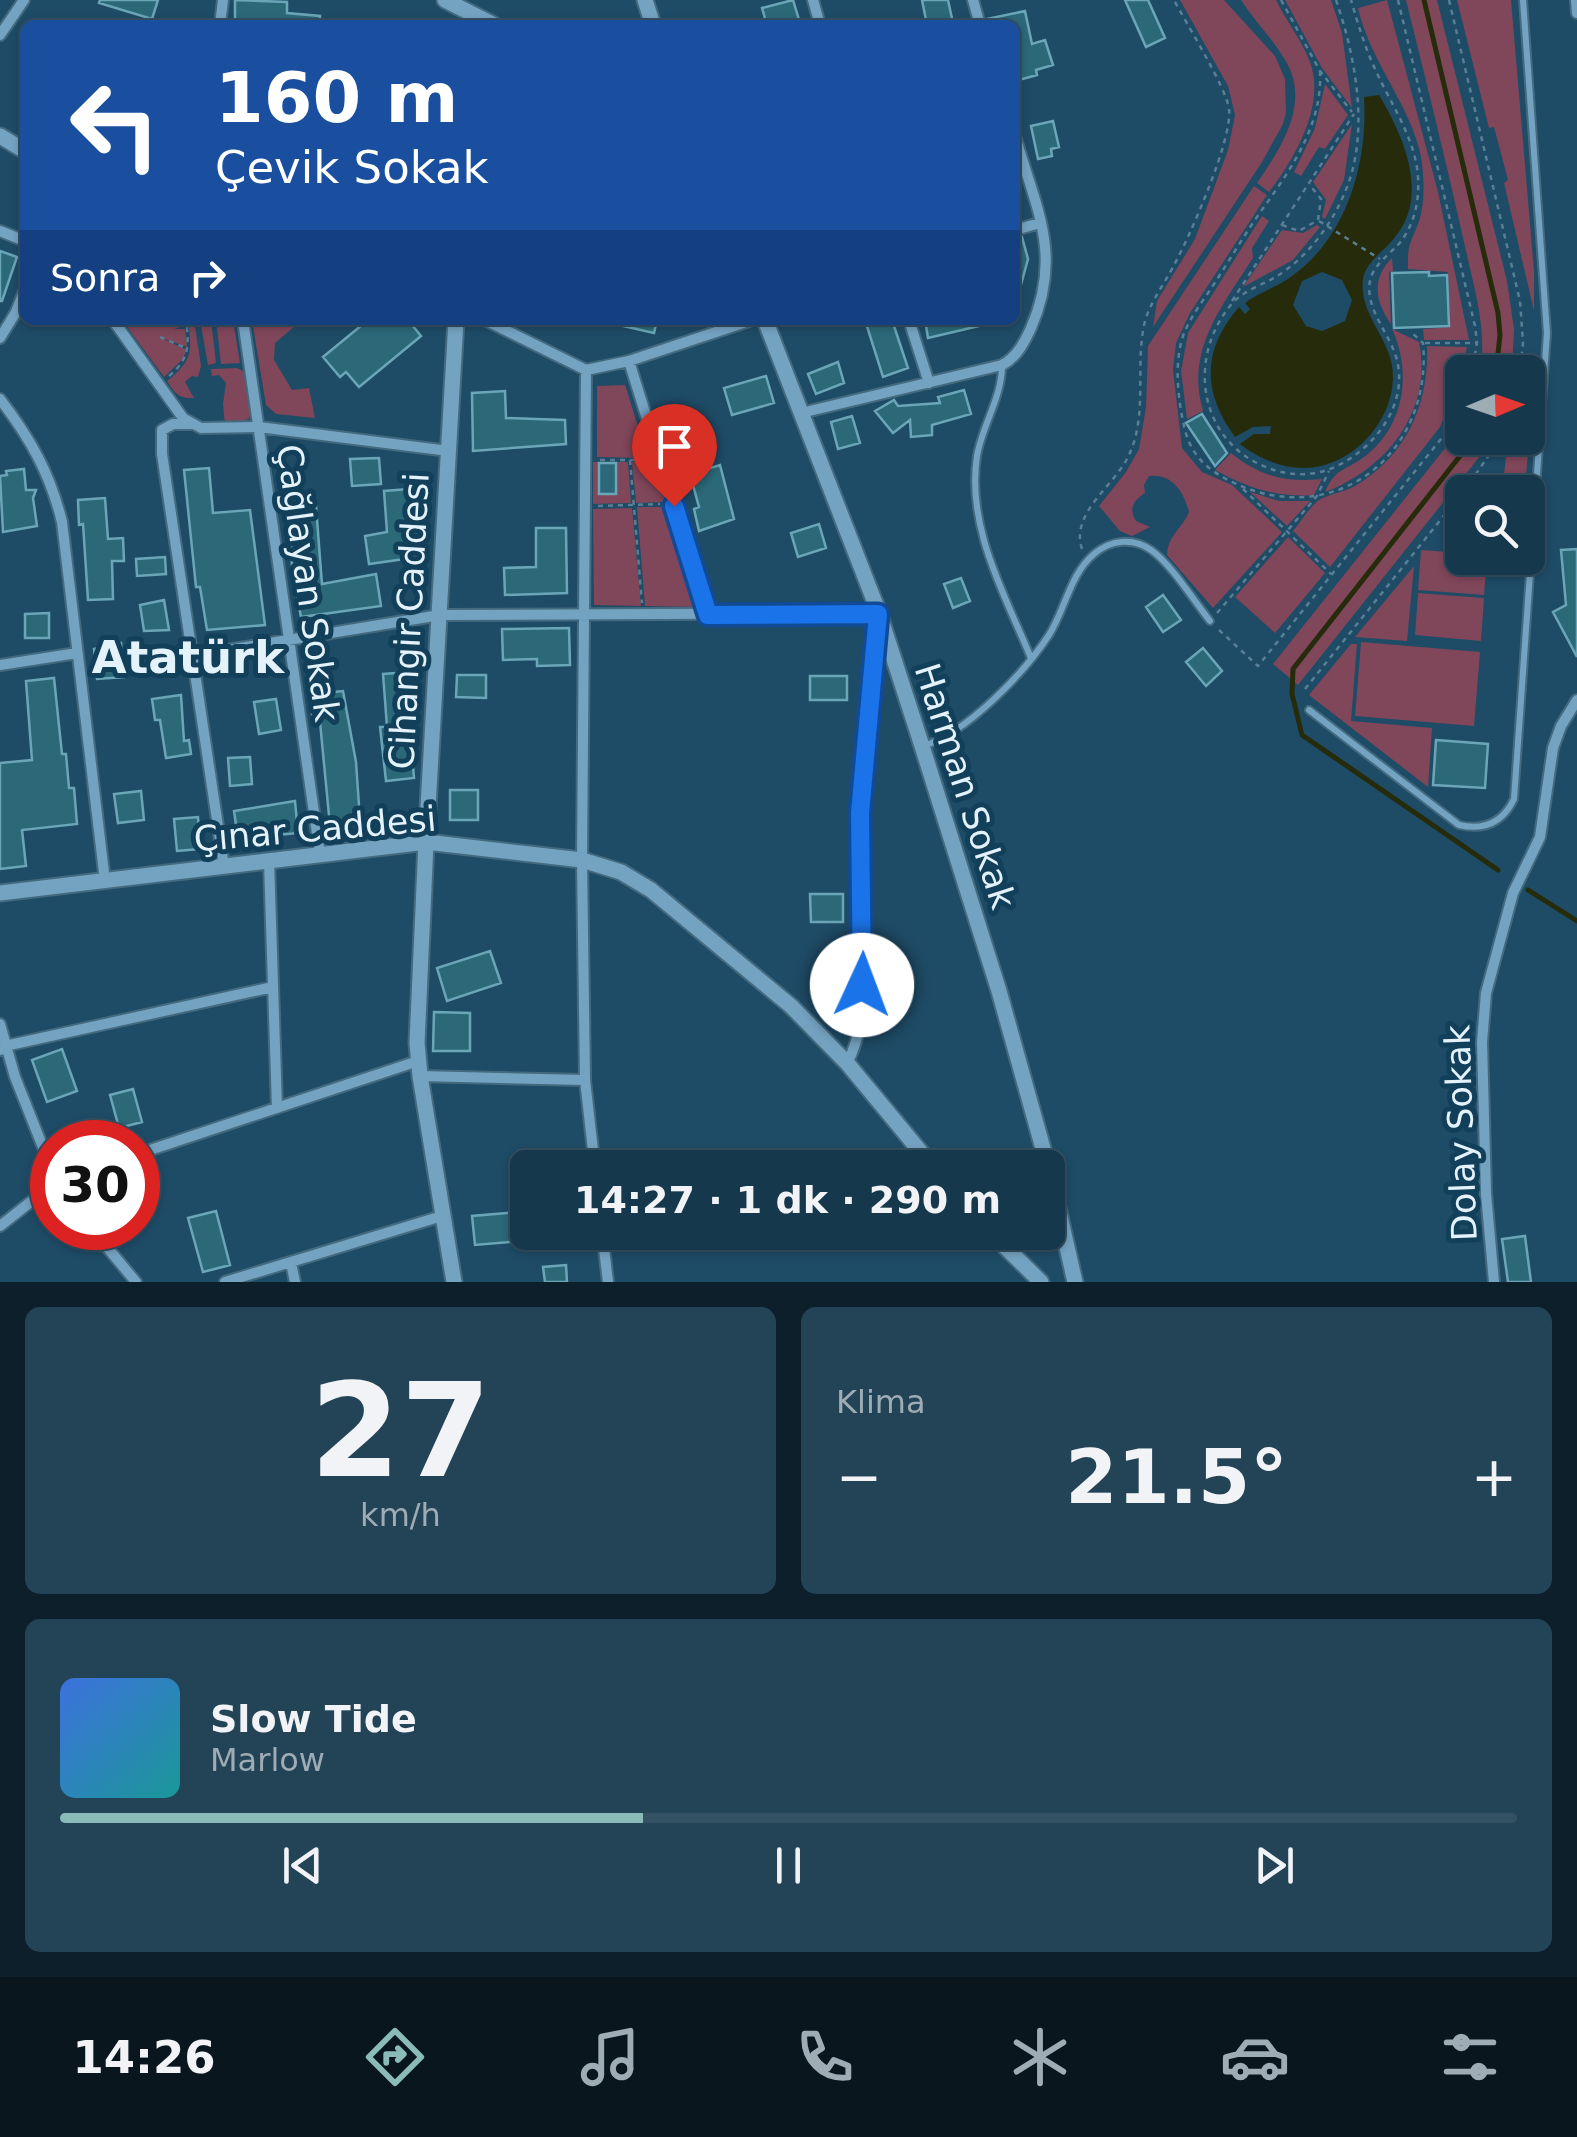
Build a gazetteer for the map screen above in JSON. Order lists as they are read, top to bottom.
{
  "streets": {
    "street": [
      "Çağlayan Sokak",
      "Cihangir Caddesi",
      "Harman Sokak",
      "Çınar Caddesi",
      "Dolay Sokak"
    ]
  },
  "crossings": [
    ["Çağlayan Sokak", "Çınar Caddesi"],
    ["Cihangir Caddesi", "Çınar Caddesi"]
  ],
  "districts": ["Atatürk"],
  "north": "right",
  "page": {
    "turn": ["160 m", "Çevik Sokak"],
    "then": "Sonra",
    "limit": "30",
    "trip": "14:27 · 1 dk · 290 m",
    "tile": [
      ["27", "km/h"],
      "Klima"
    ],
    "heat": ["−", "21.5°", "+"],
    "song": ["Slow Tide", "Marlow"],
    "tabs": "14:26"
  }
}
